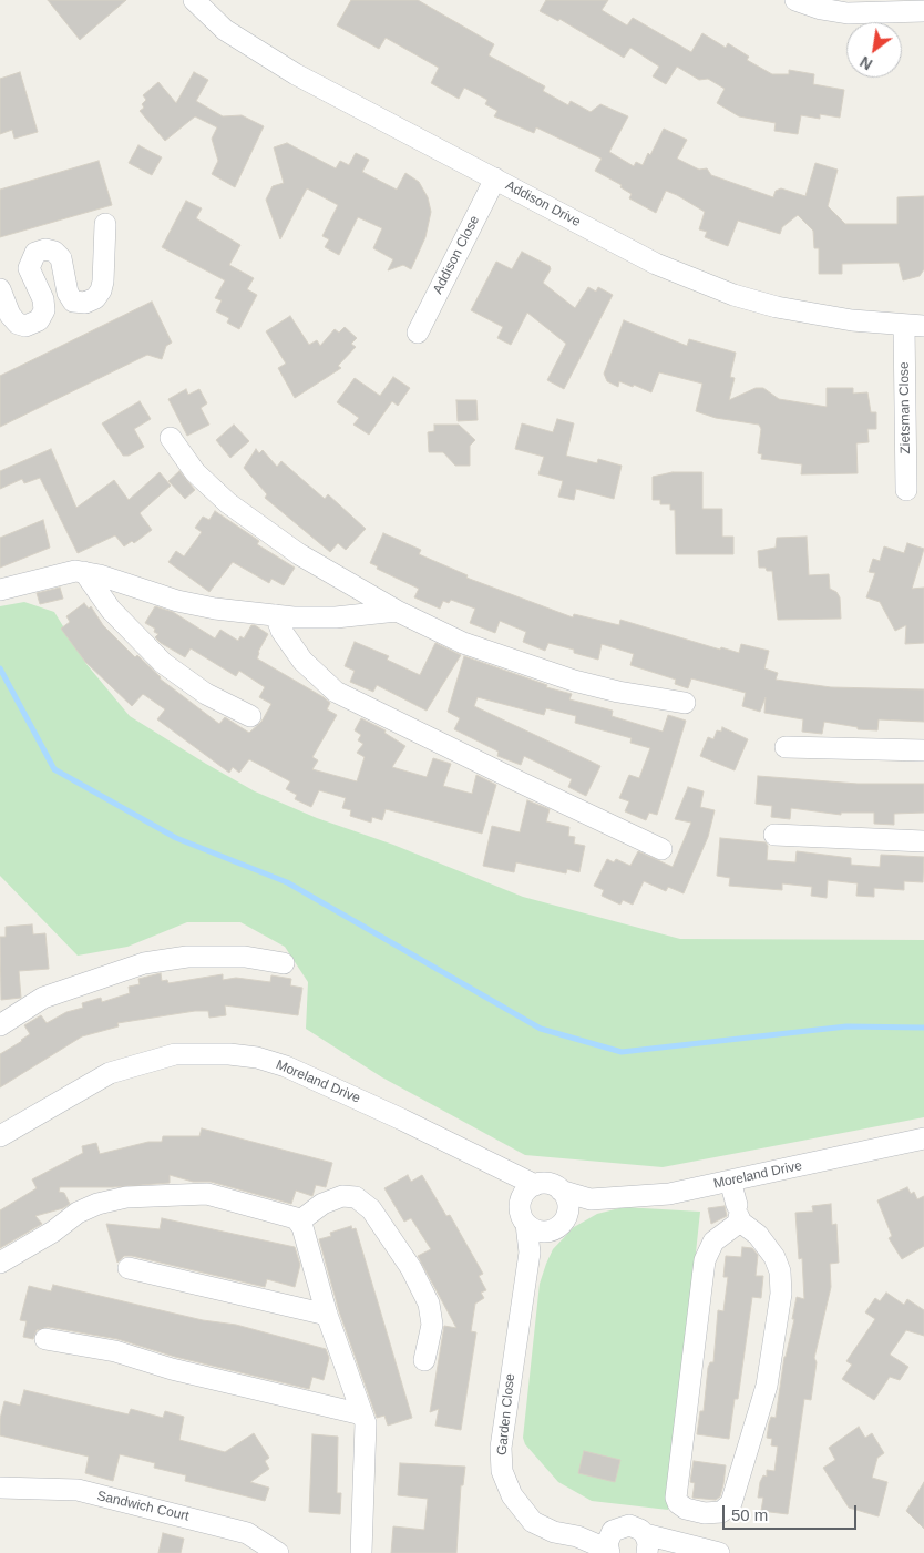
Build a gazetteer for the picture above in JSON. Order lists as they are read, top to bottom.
{
  "streets": {
    "street": [
      "Addison Drive",
      "Addison Close",
      "Zietsman Close",
      "Moreland Drive",
      "Garden Close",
      "Sandwich Court"
    ]
  },
  "crossings": [
    ["Addison Drive", "Addison Close"],
    ["Addison Drive", "Zietsman Close"]
  ],
  "scale_bar": "50 m",
  "north": "bottom left"
}
